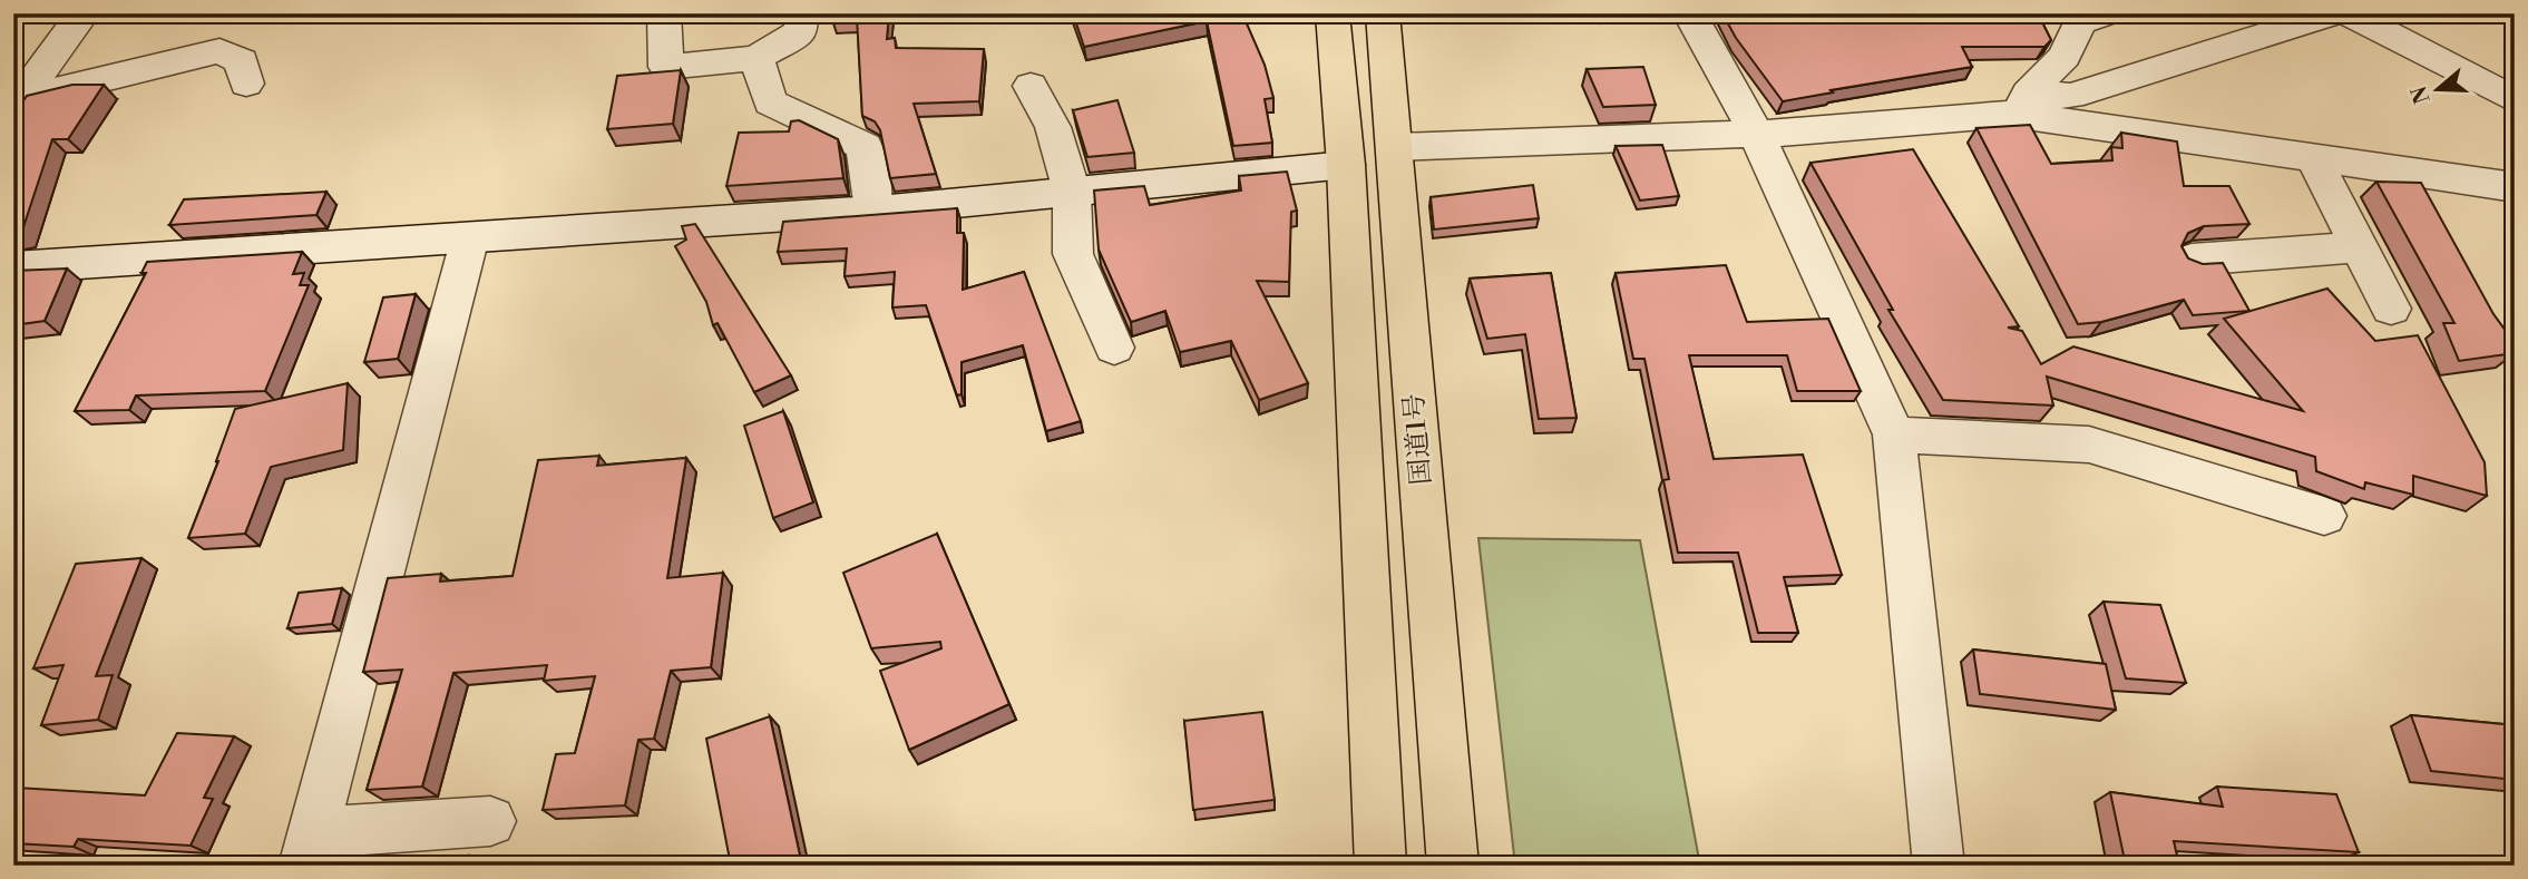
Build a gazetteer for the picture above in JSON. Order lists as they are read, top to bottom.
{
  "streets": {
    "highway": ["国道1号"]
  },
  "north": "left"
}
